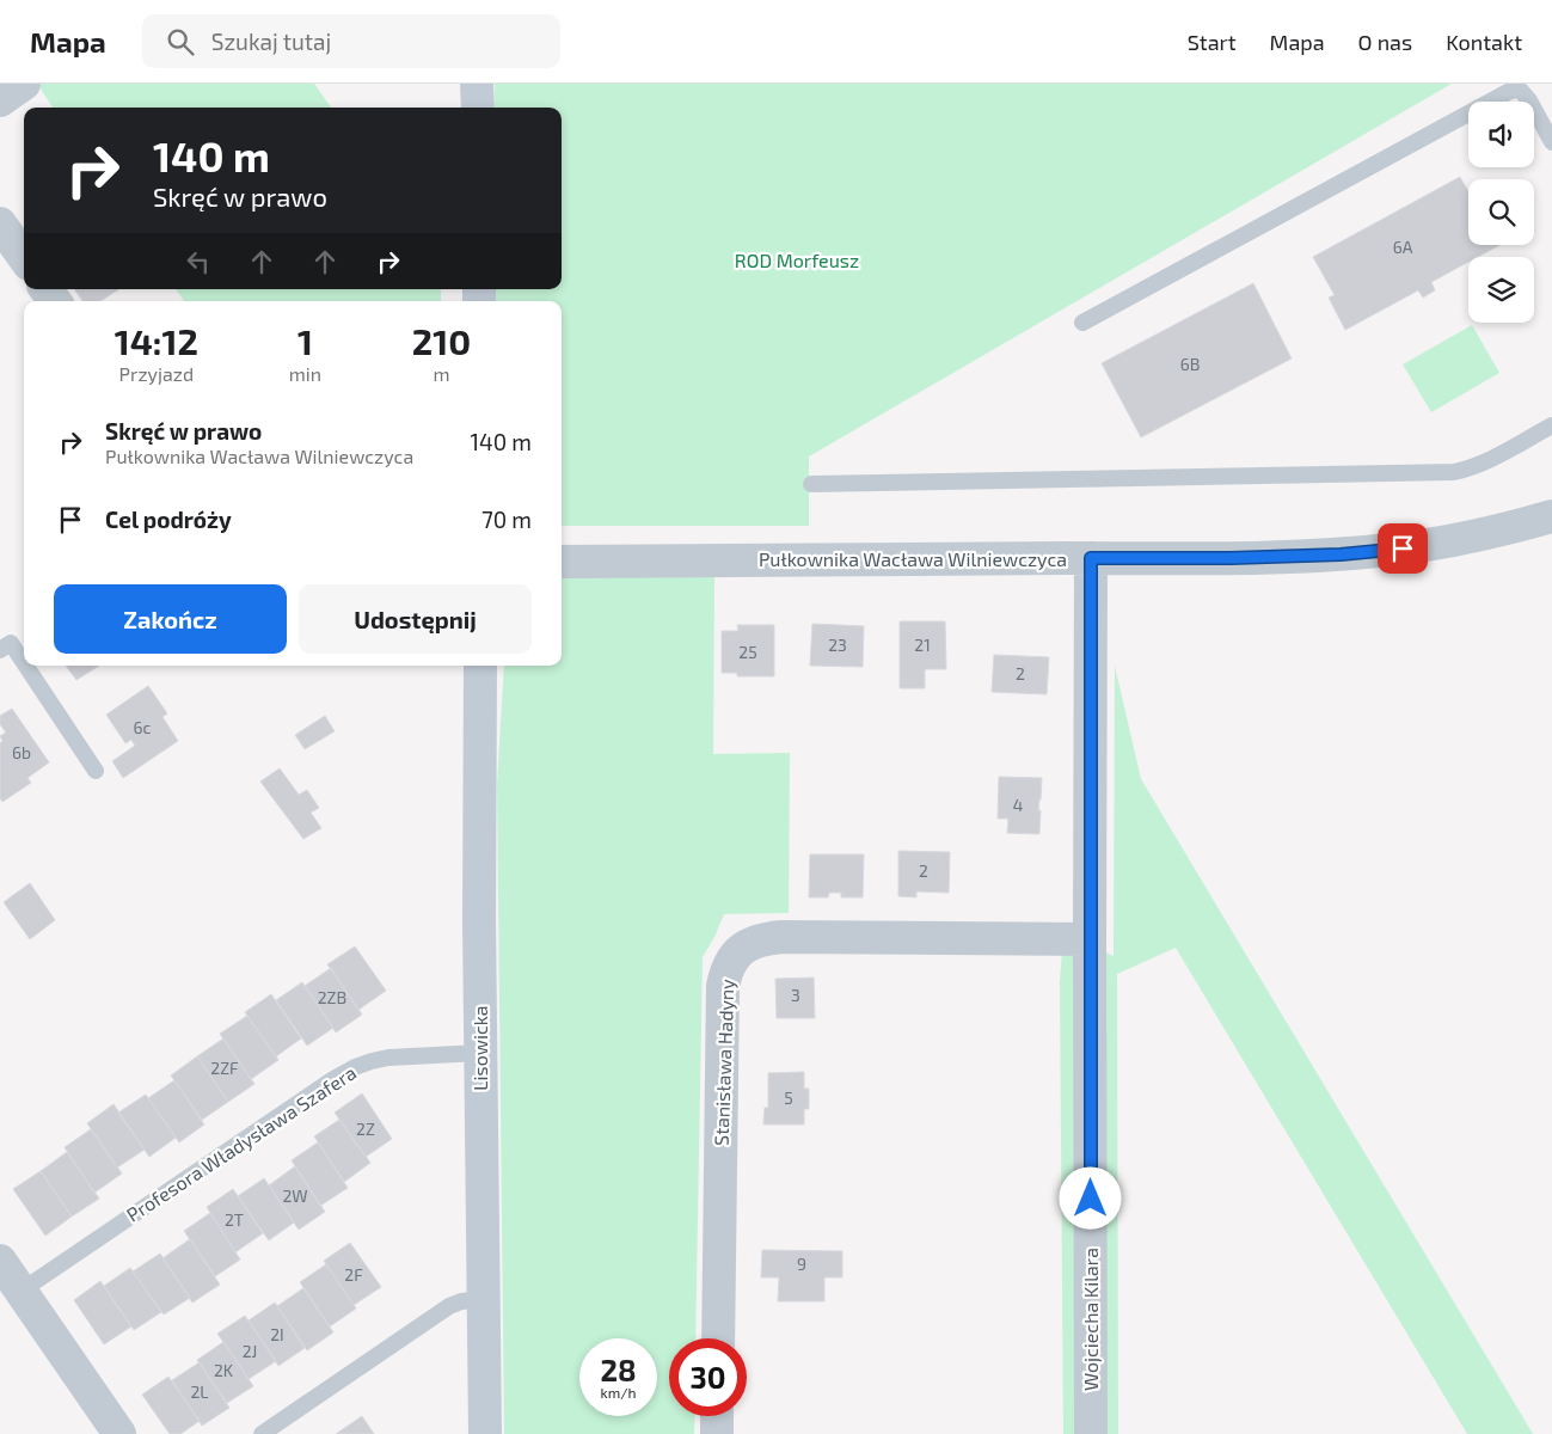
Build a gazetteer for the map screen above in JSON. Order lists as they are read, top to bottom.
{
  "streets": {
    "main road": ["Lisowicka"],
    "street": ["Pułkownika Wacława Wilniewczyca", "Stanisława Hadyny", "Wojciecha Kilara"],
    "lane": ["Profesora Władysława Szafera"]
  },
  "crossings": [
    ["Pułkownika Wacława Wilniewczyca", "Wojciecha Kilara"],
    ["Lisowicka", "Profesora Władysława Szafera"],
    ["Stanisława Hadyny", "Wojciecha Kilara"]
  ],
  "parks": ["ROD Morfeusz"],
  "house_numbers": [
    "6A",
    "6B",
    "23",
    "21",
    "25",
    "2",
    "6c",
    "6b",
    "4",
    "2",
    "3",
    "2ZB",
    "2ZF",
    "5",
    "2Z",
    "2W",
    "2T",
    "9",
    "2F",
    "2I",
    "2J",
    "2K",
    "2L"
  ],
  "page": {
    "header": "Mapa",
    "search": "Szukaj tutaj",
    "nav": [
      "Start",
      "Mapa",
      "O nas",
      "Kontakt"
    ],
    "turn": ["140 m", "Skręć w prawo"],
    "eta": [
      "14:12",
      "Przyjazd",
      "1",
      "min",
      "210",
      "m"
    ],
    "list": [
      {
        "name": "Skręć w prawo",
        "note": "Pułkownika Wacława Wilniewczyca",
        "value": "140 m"
      },
      {
        "name": "Cel podróży",
        "value": "70 m"
      }
    ],
    "buttons": ["Zakończ", "Udostępnij"],
    "speed": "28 km/h",
    "limit": "30"
  }
}
